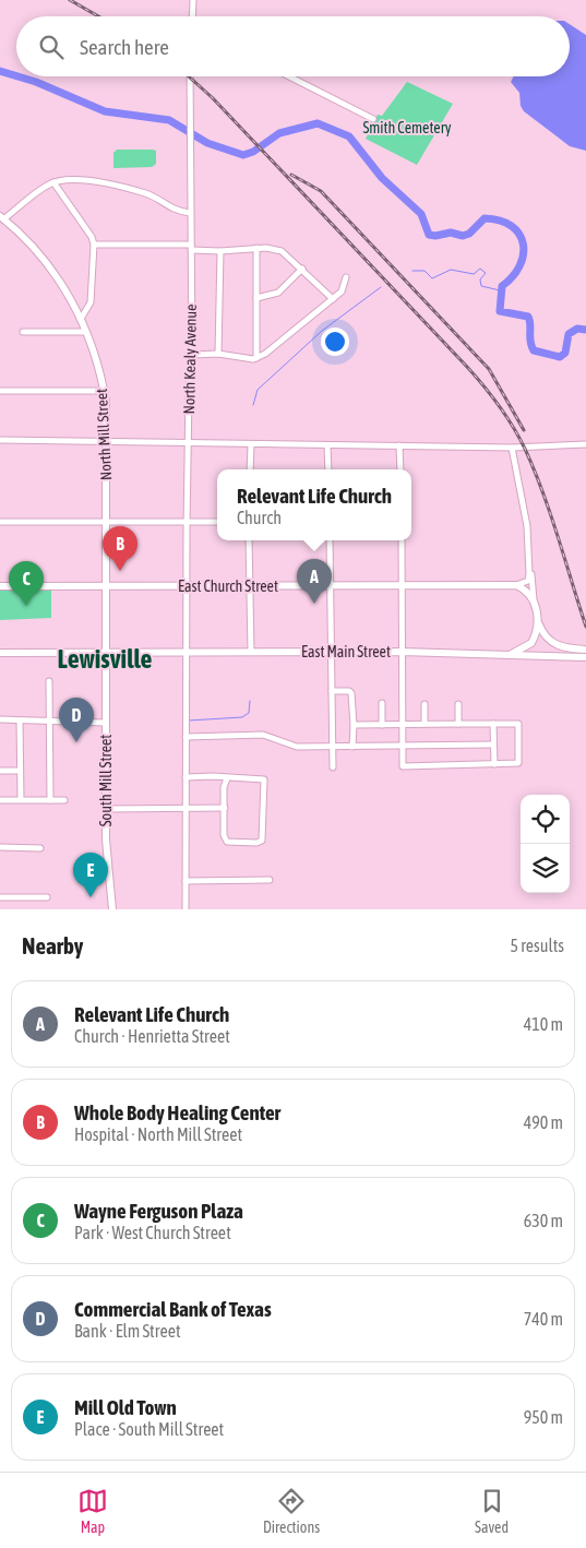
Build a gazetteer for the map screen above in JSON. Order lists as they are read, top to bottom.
{
  "streets": {
    "main road": [
      "North Mill Street",
      "East Church Street",
      "East Main Street",
      "South Mill Street"
    ],
    "street": ["North Kealy Avenue"]
  },
  "crossings": [
    ["North Kealy Avenue", "East Church Street"],
    ["North Kealy Avenue", "East Main Street"],
    ["North Mill Street", "East Church Street"],
    ["North Mill Street", "East Main Street"],
    ["North Mill Street", "South Mill Street"],
    ["East Main Street", "South Mill Street"]
  ],
  "districts": ["Lewisville"],
  "parks": ["Smith Cemetery"],
  "page": {
    "search": "Search here",
    "popup": ["Relevant Life Church", "Church"],
    "pins": [
      "B",
      "A",
      "C",
      "D",
      "E"
    ],
    "heading": ["Nearby", "5 results"],
    "list": [
      {
        "mark": "A",
        "name": "Relevant Life Church",
        "note": "Church · Henrietta Street",
        "value": "410 m"
      },
      {
        "mark": "B",
        "name": "Whole Body Healing Center",
        "note": "Hospital · North Mill Street",
        "value": "490 m"
      },
      {
        "mark": "C",
        "name": "Wayne Ferguson Plaza",
        "note": "Park · West Church Street",
        "value": "630 m"
      },
      {
        "mark": "D",
        "name": "Commercial Bank of Texas",
        "note": "Bank · Elm Street",
        "value": "740 m"
      },
      {
        "mark": "E",
        "name": "Mill Old Town",
        "note": "Place · South Mill Street",
        "value": "950 m"
      }
    ],
    "nav": ["Map", "Directions", "Saved"]
  }
}
